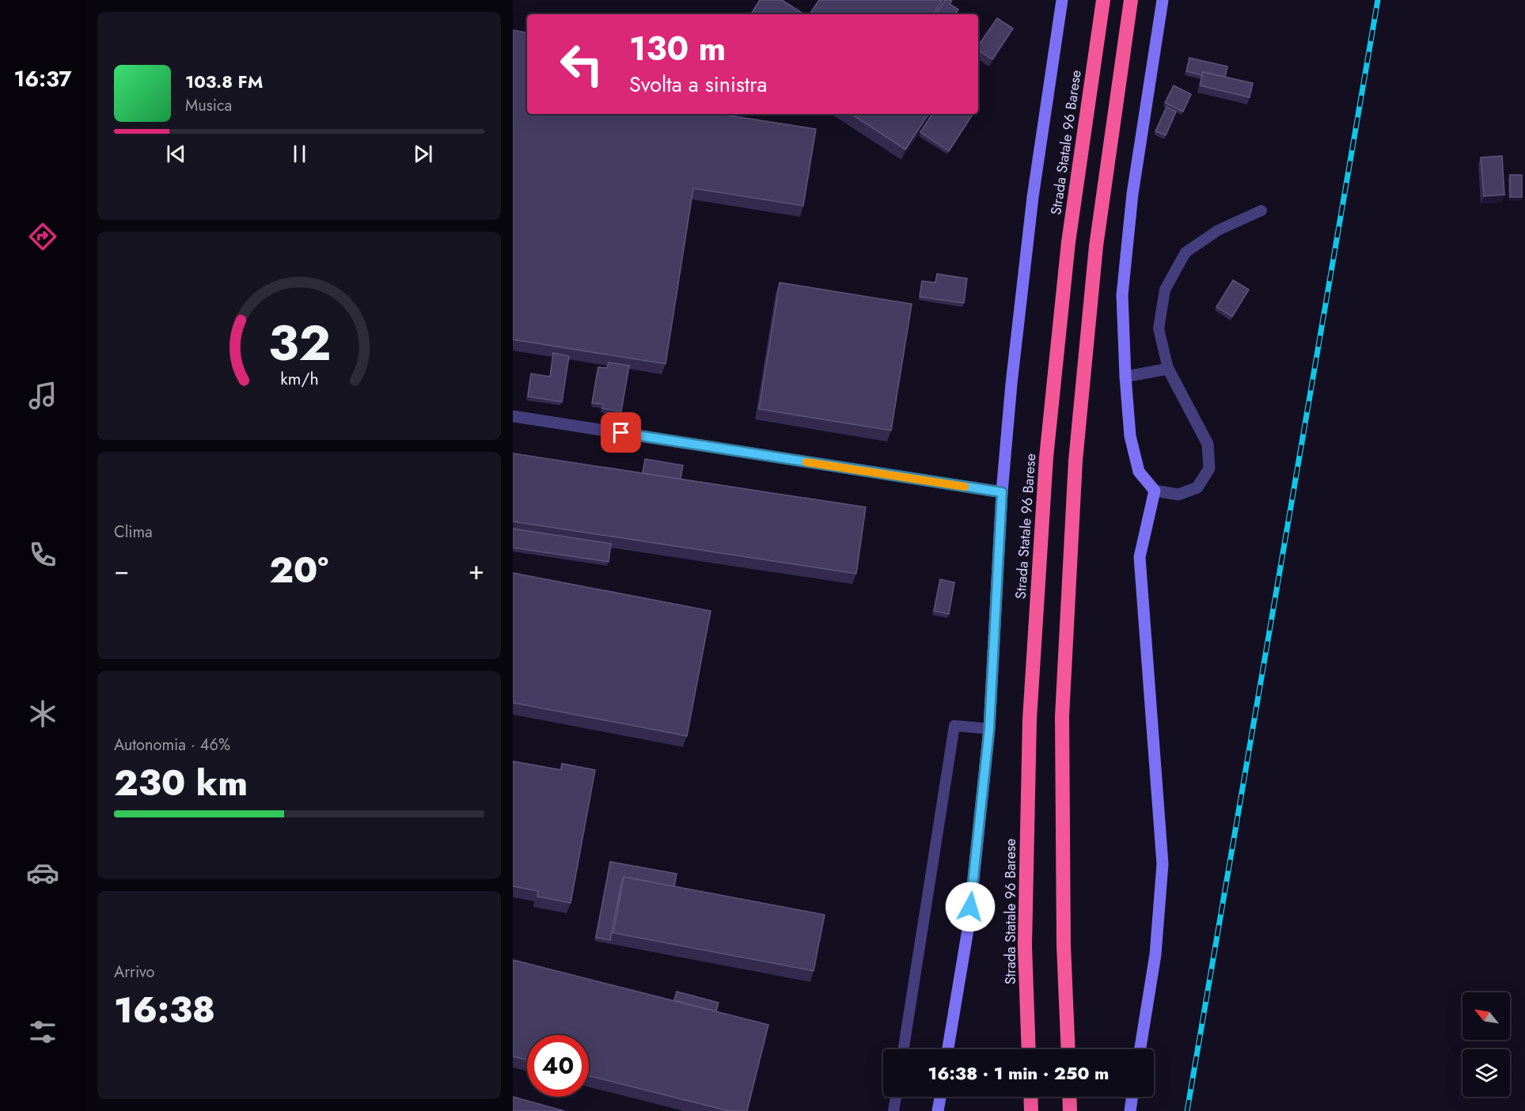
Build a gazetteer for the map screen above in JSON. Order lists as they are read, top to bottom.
{
  "streets": {
    "highway": ["Strada Statale 96 Barese"]
  },
  "north": "top left",
  "page": {
    "tabs": "16:37",
    "turn": ["130 m", "Svolta a sinistra"],
    "song": ["103.8 FM", "Musica"],
    "tile": [
      "Clima",
      ["Autonomia · 46%", "230 km"],
      ["Arrivo", "16:38"]
    ],
    "heat": ["−", "20°", "+"],
    "limit": "40",
    "trip": "16:38 · 1 min · 250 m",
    "gauge": ["32", "km/h"]
  }
}
